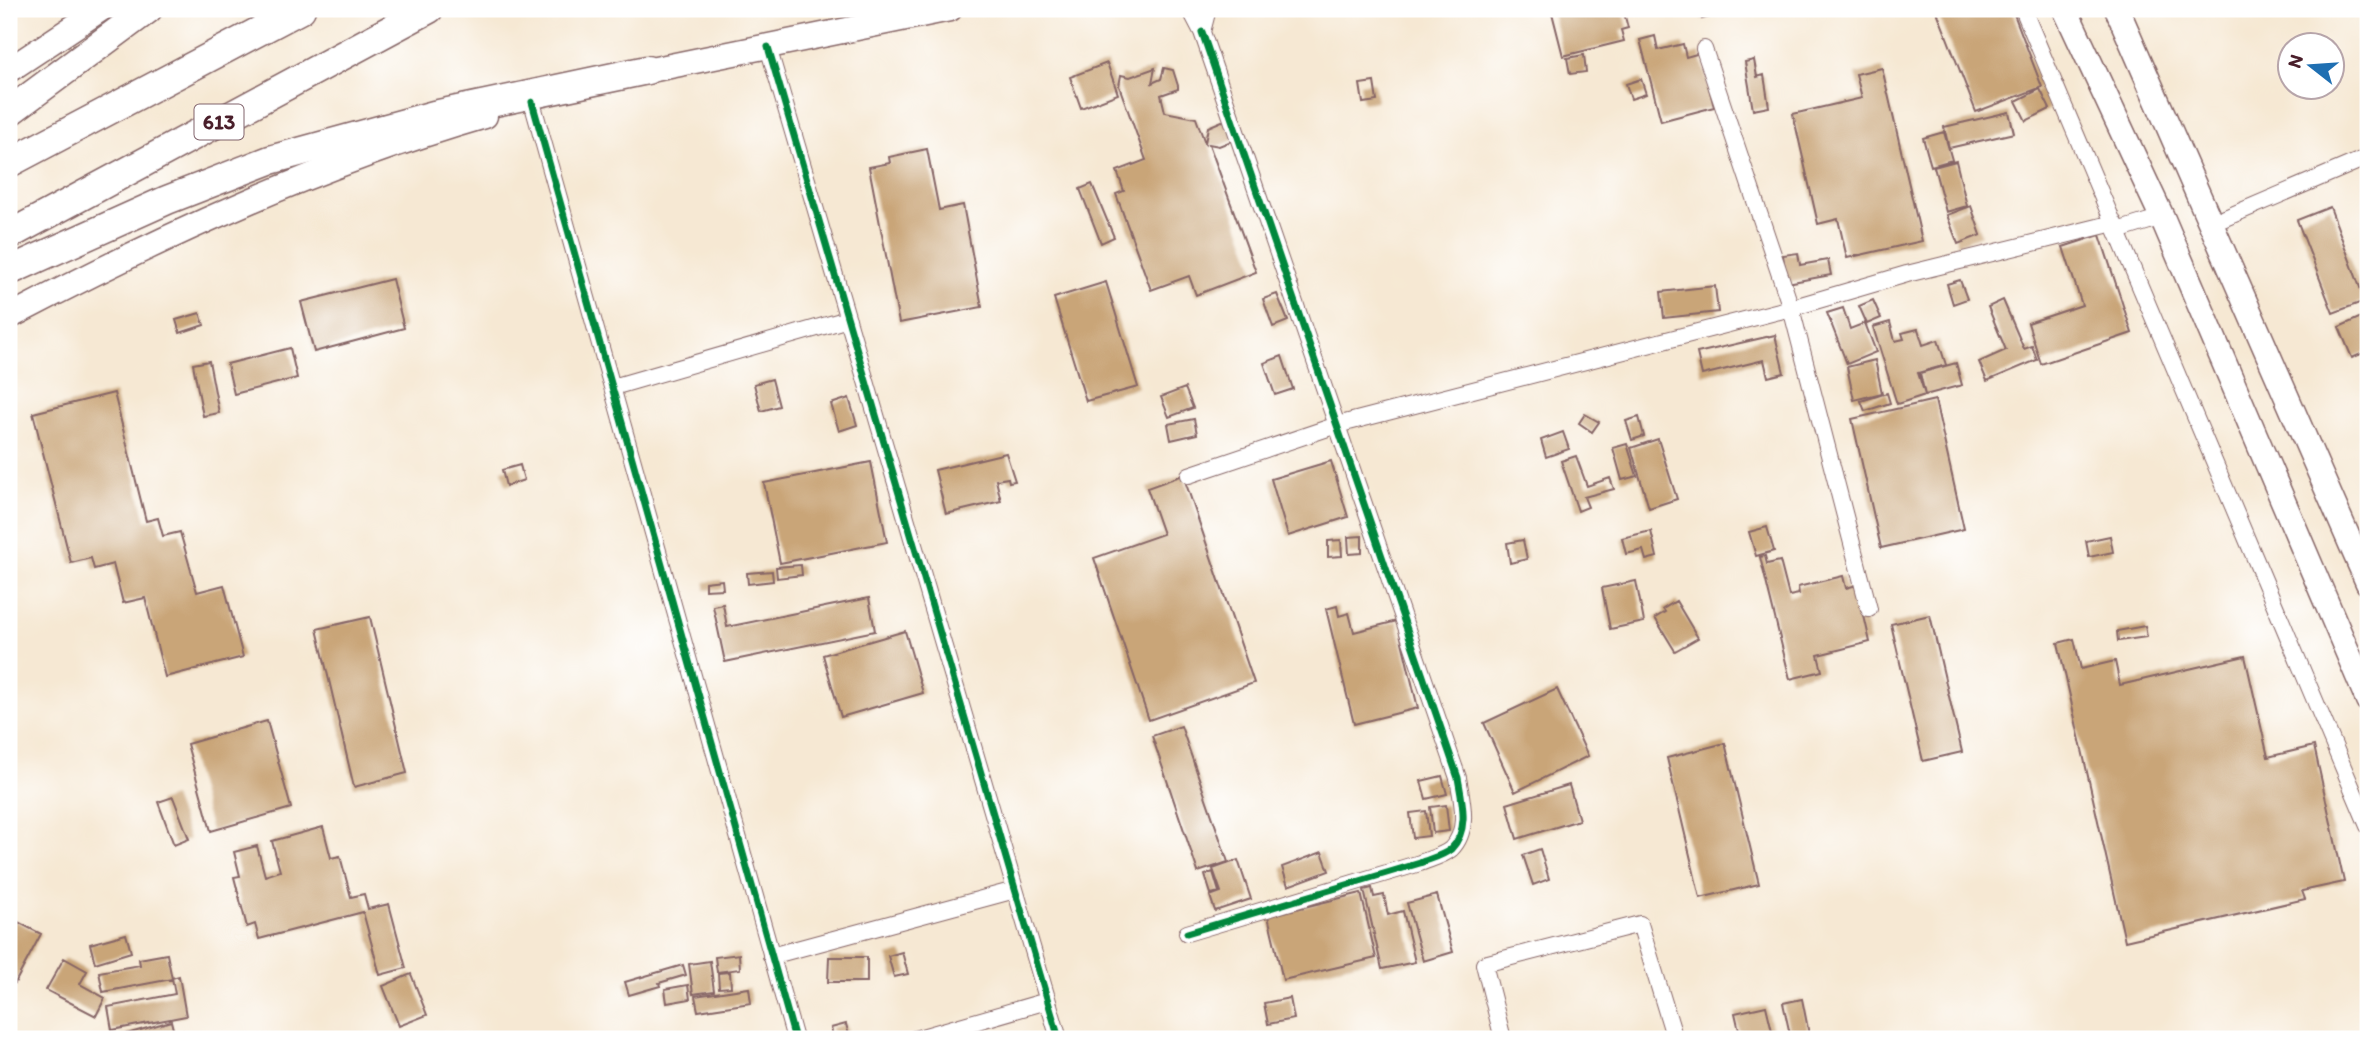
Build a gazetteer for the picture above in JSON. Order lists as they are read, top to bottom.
{
  "streets": {
    "highway": ["613"]
  },
  "north": "left"
}
